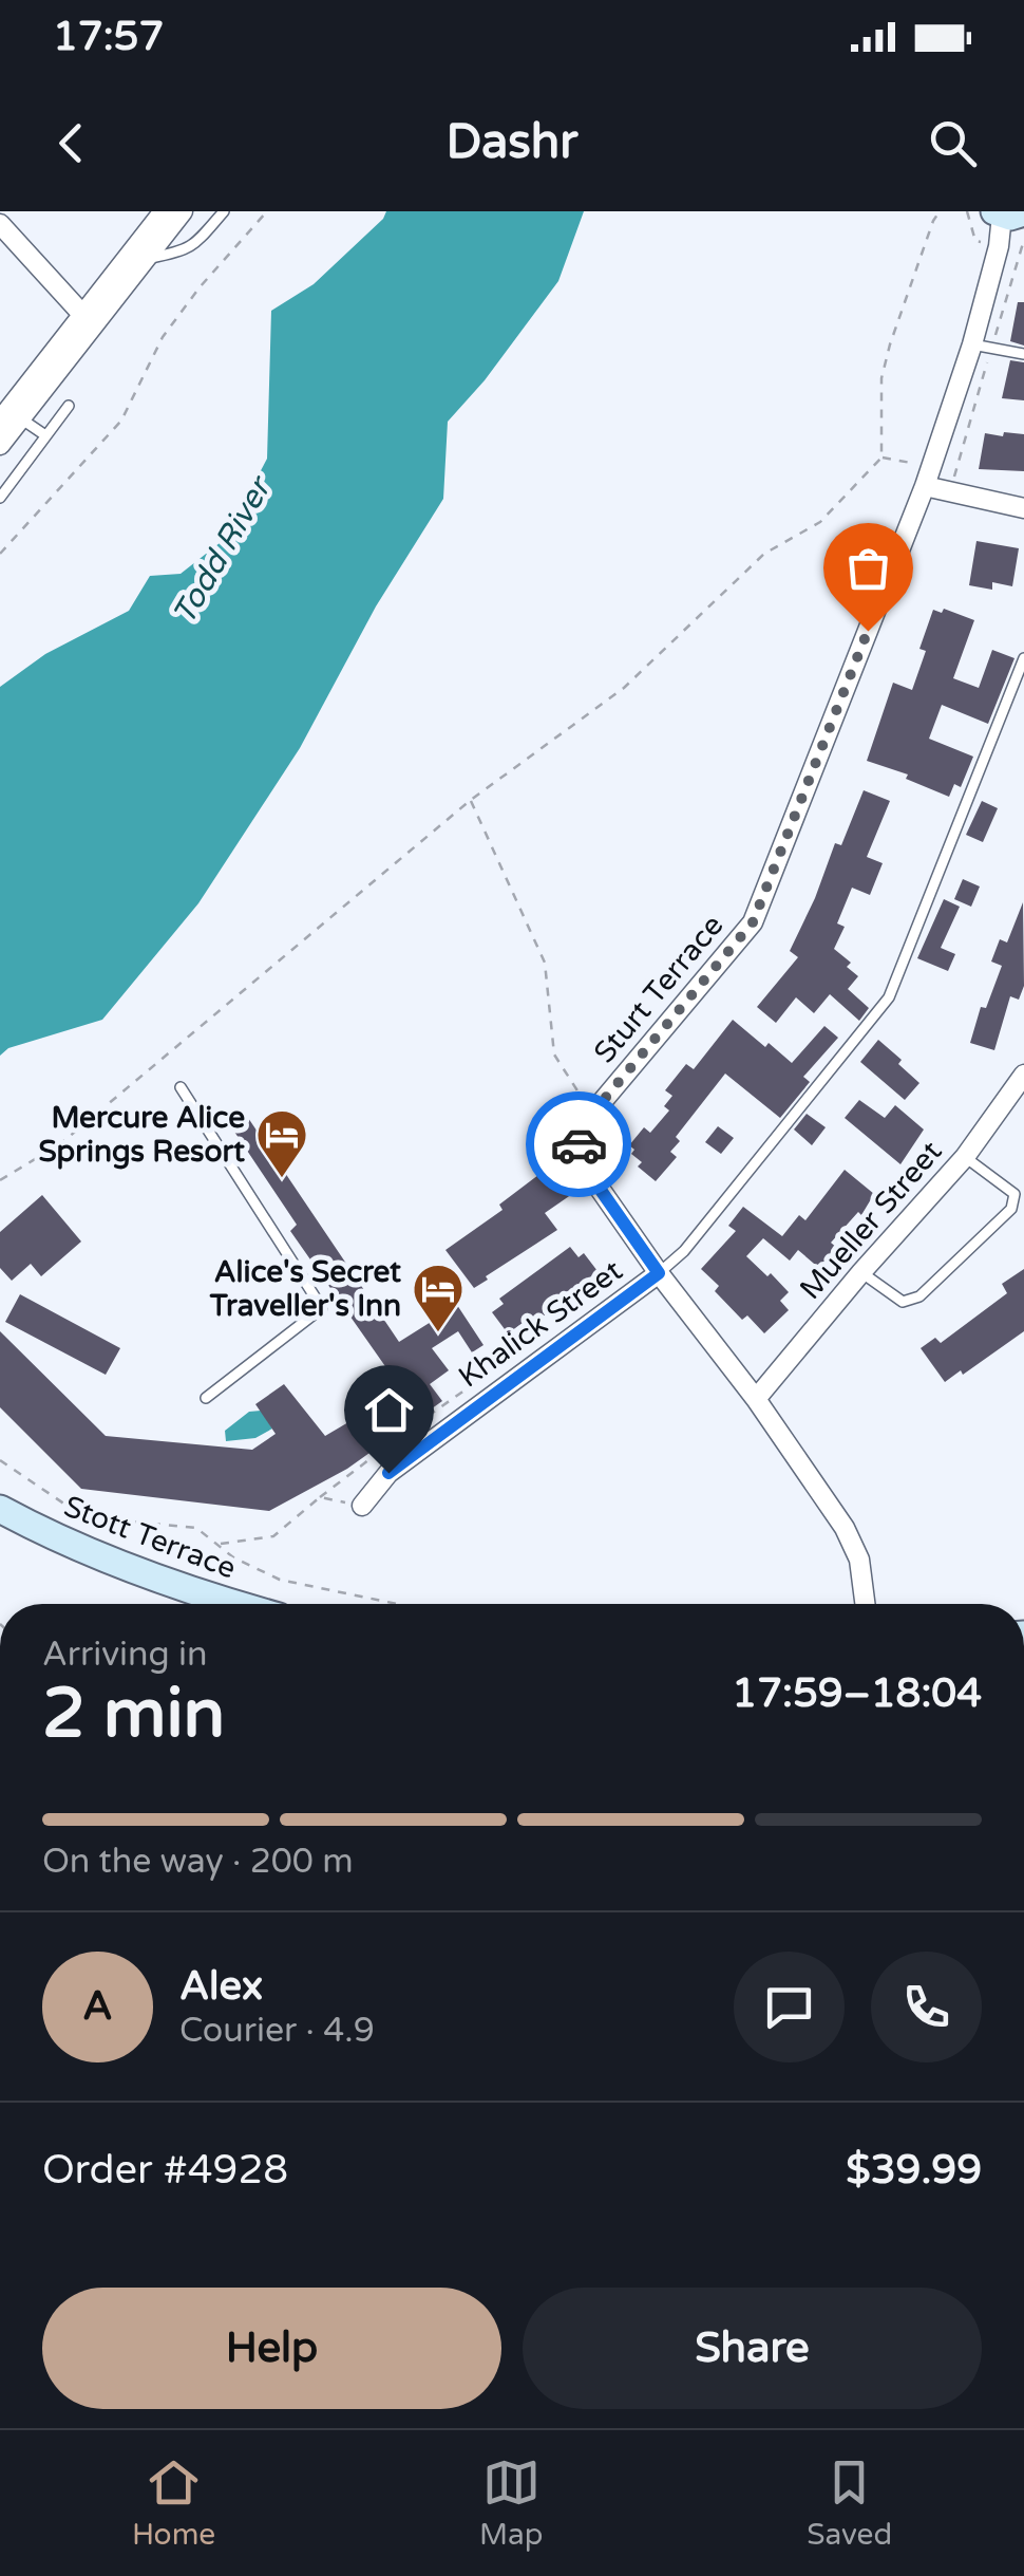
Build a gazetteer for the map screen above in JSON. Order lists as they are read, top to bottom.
{
  "streets": {
    "main road": ["Stott Terrace"],
    "street": ["Sturt Terrace", "Mueller Street", "Khalick Street"]
  },
  "crossings": [
    ["Sturt Terrace", "Mueller Street"],
    ["Sturt Terrace", "Khalick Street"]
  ],
  "water": ["Todd River"],
  "places": {
    "hotel": ["Mercure Alice Springs Resort", "Alice's Secret Traveller's Inn"]
  },
  "page": {
    "status": "17:57",
    "header": "Dashr",
    "heading": ["2 min", "Arriving in", "17:59–18:04"],
    "panel": [
      "Alex",
      "Courier · 4.9",
      "Order #4928",
      "$39.99"
    ],
    "bar": "On the way · 200 m",
    "round": "A",
    "buttons": ["Help", "Share"],
    "tabs": ["Home", "Map", "Saved"]
  }
}
